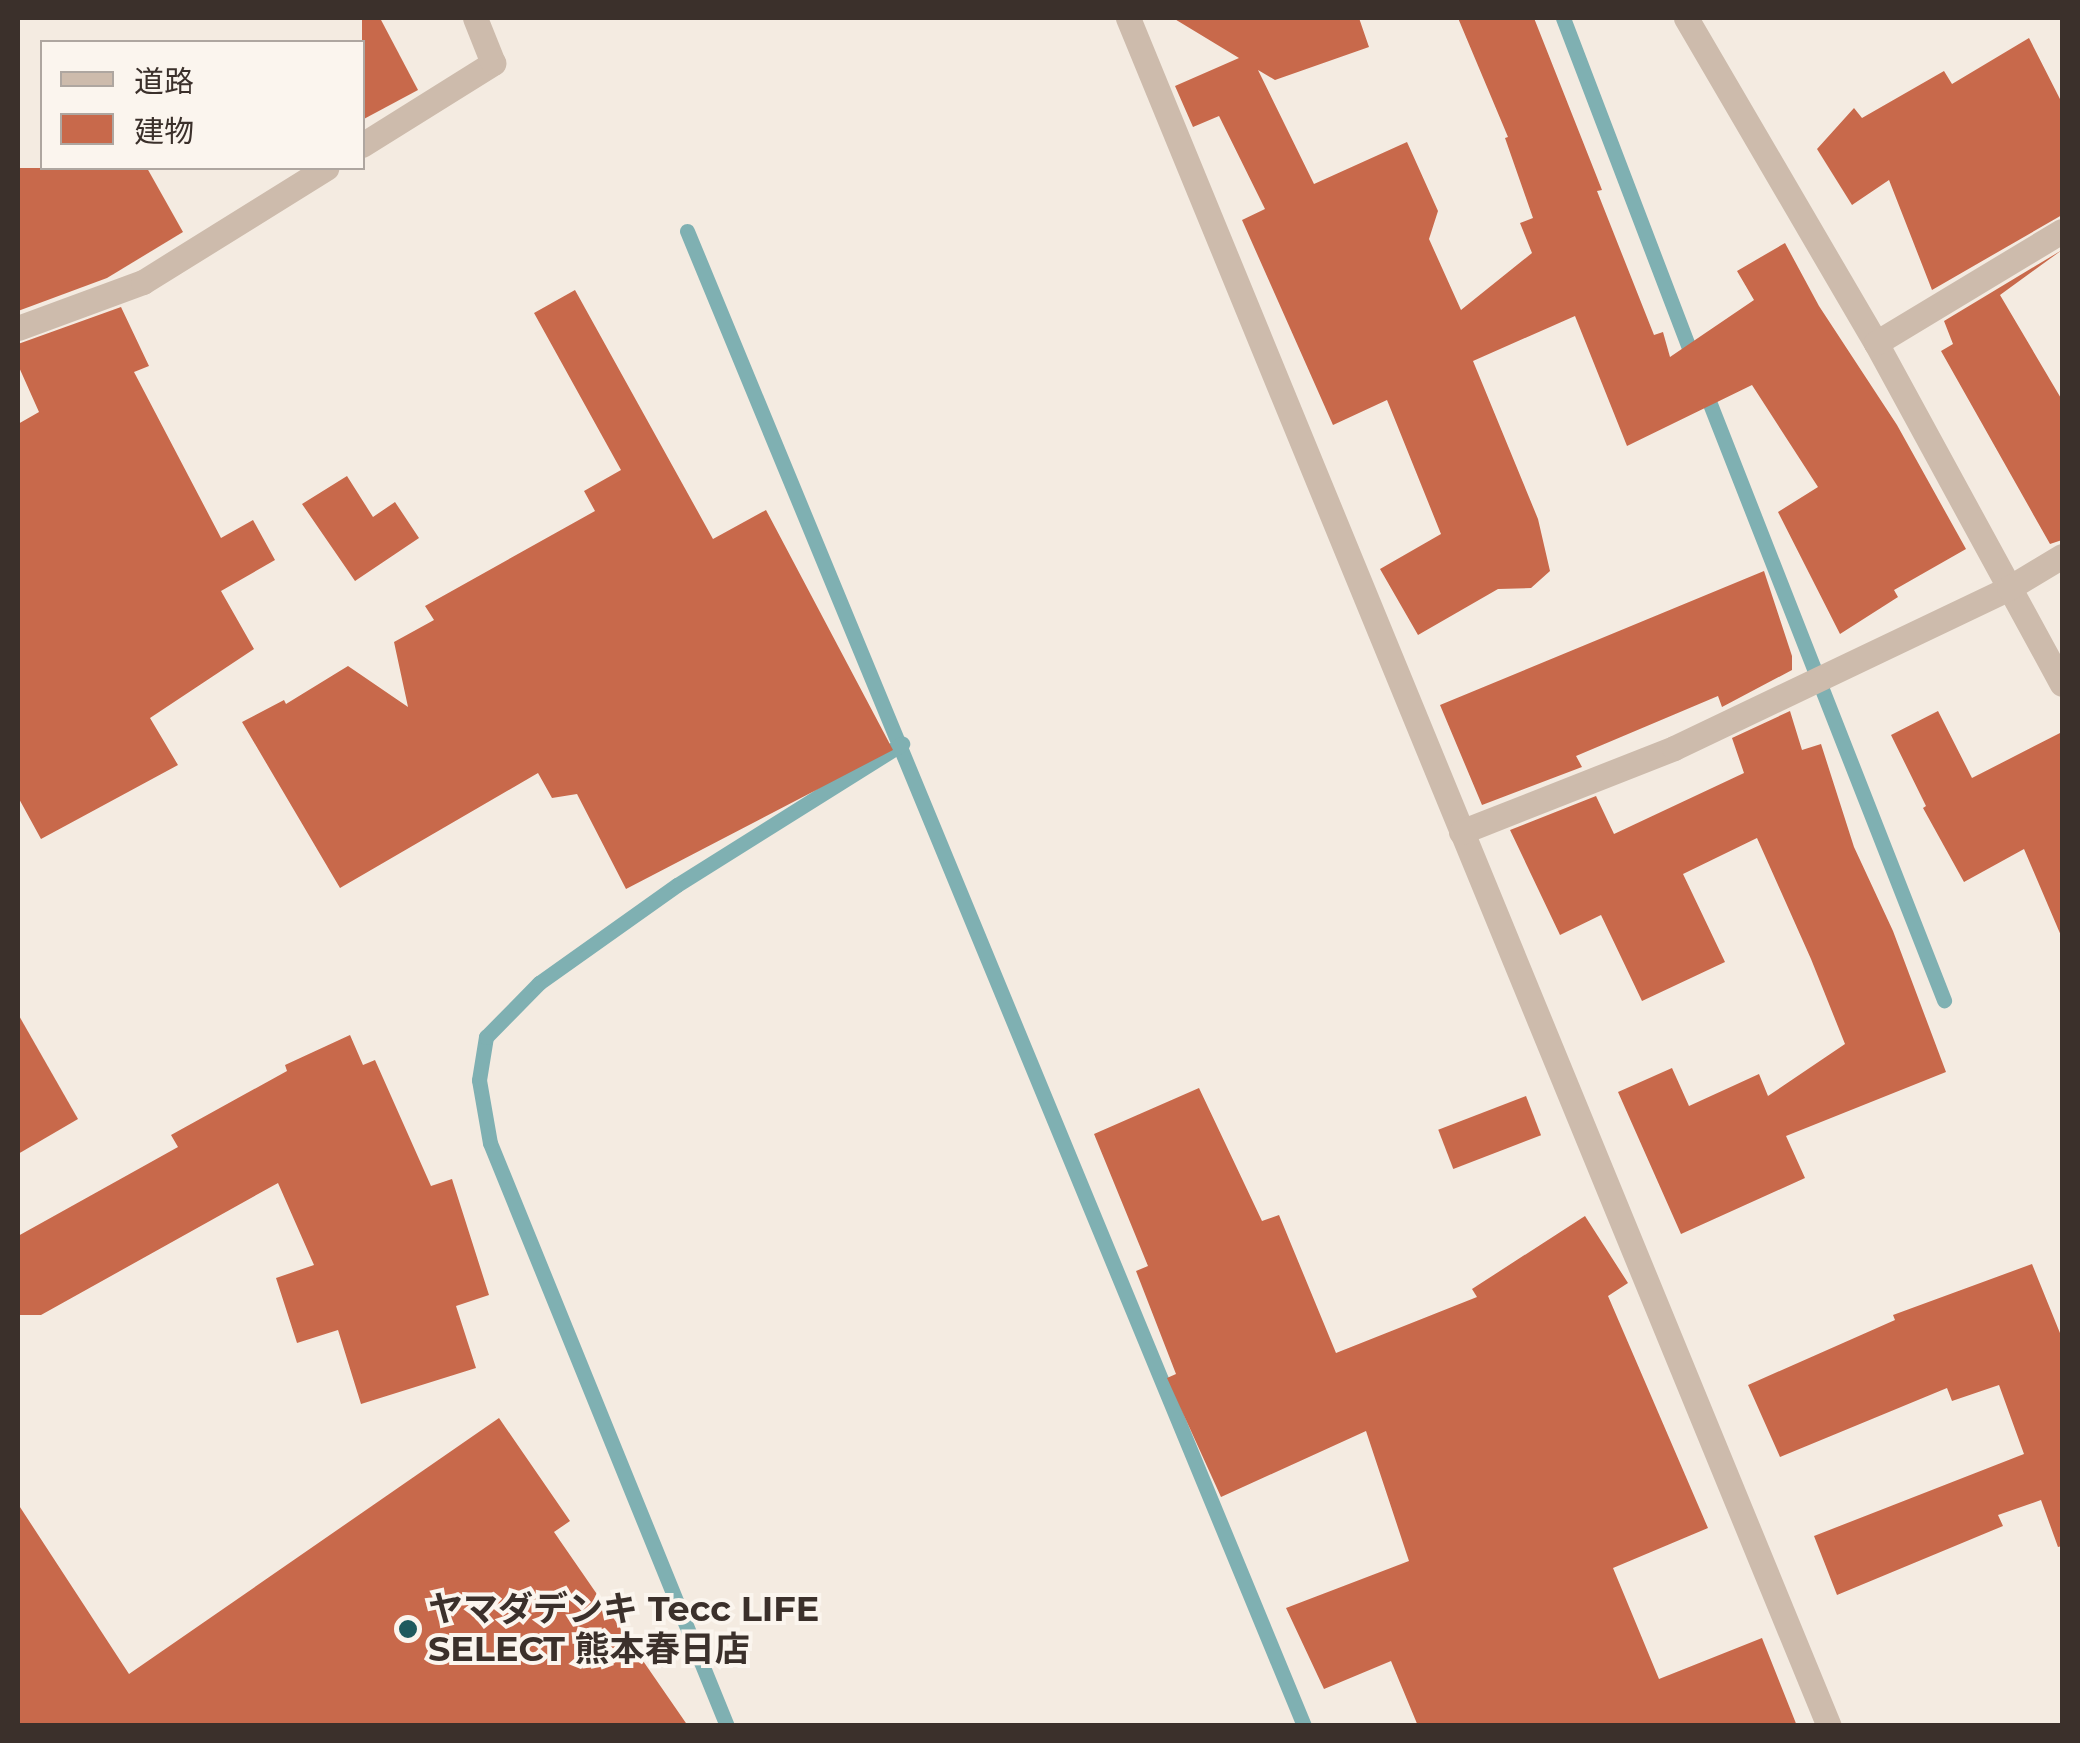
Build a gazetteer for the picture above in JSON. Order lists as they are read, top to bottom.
{
  "places": ["ヤマダデンキ Tecc LIFE SELECT 熊本春日店"],
  "legend": ["道路", "建物"]
}
